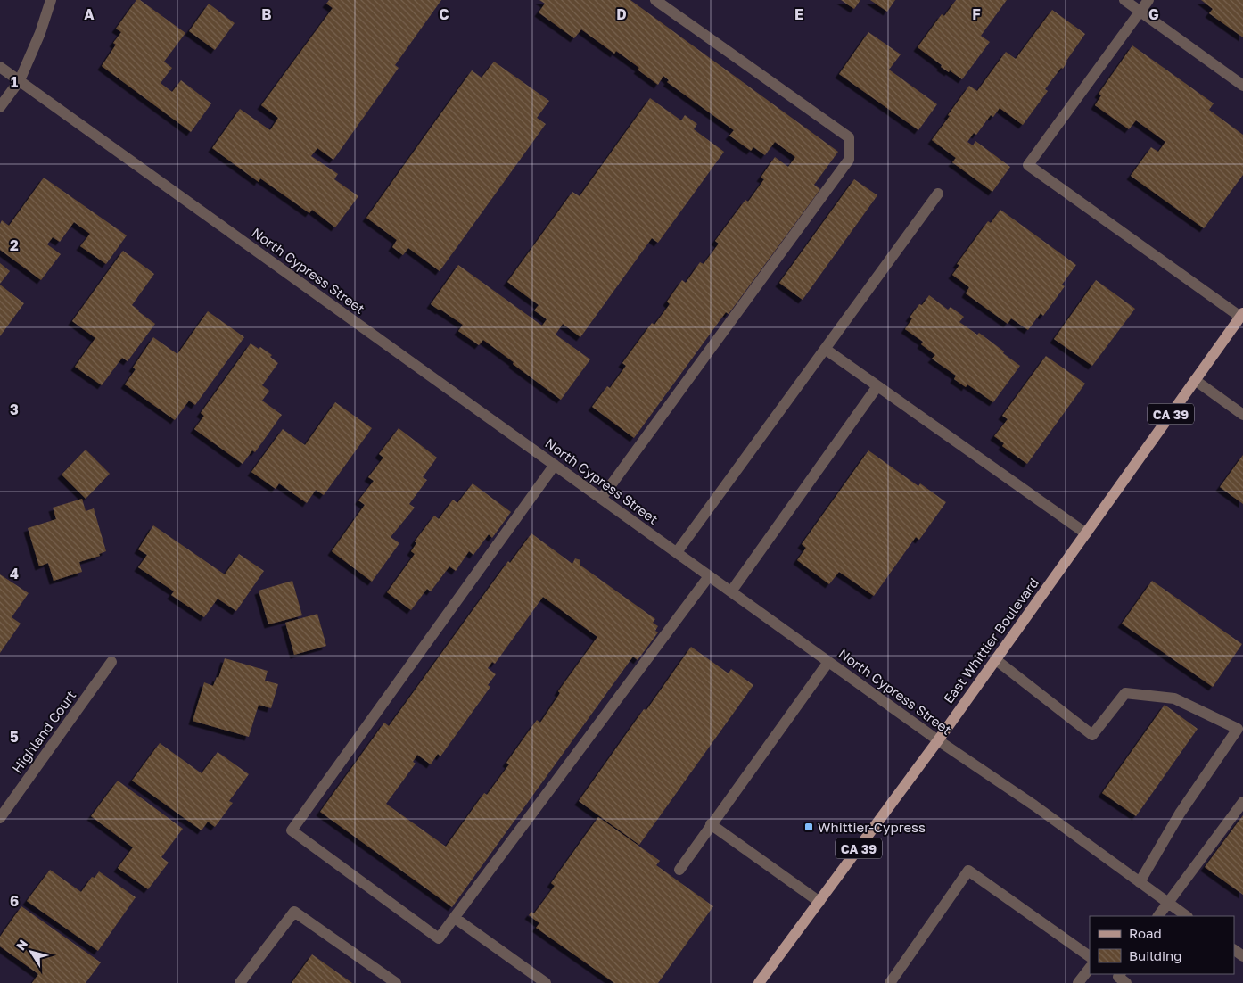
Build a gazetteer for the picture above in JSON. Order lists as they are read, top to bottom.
{
  "streets": {
    "main road": ["CA 39", "East Whittier Boulevard"],
    "street": ["North Cypress Street", "Highland Court"]
  },
  "crossings": [
    ["North Cypress Street", "East Whittier Boulevard"]
  ],
  "places": {
    "transit": ["Whittier-Cypress"]
  },
  "legend": ["Road", "Building"],
  "north": "top left",
  "grid": {
    "columns": [
      "A",
      "B",
      "C",
      "D",
      "E",
      "F",
      "G"
    ],
    "rows": [
      "1",
      "2",
      "3",
      "4",
      "5",
      "6"
    ]
  }
}
